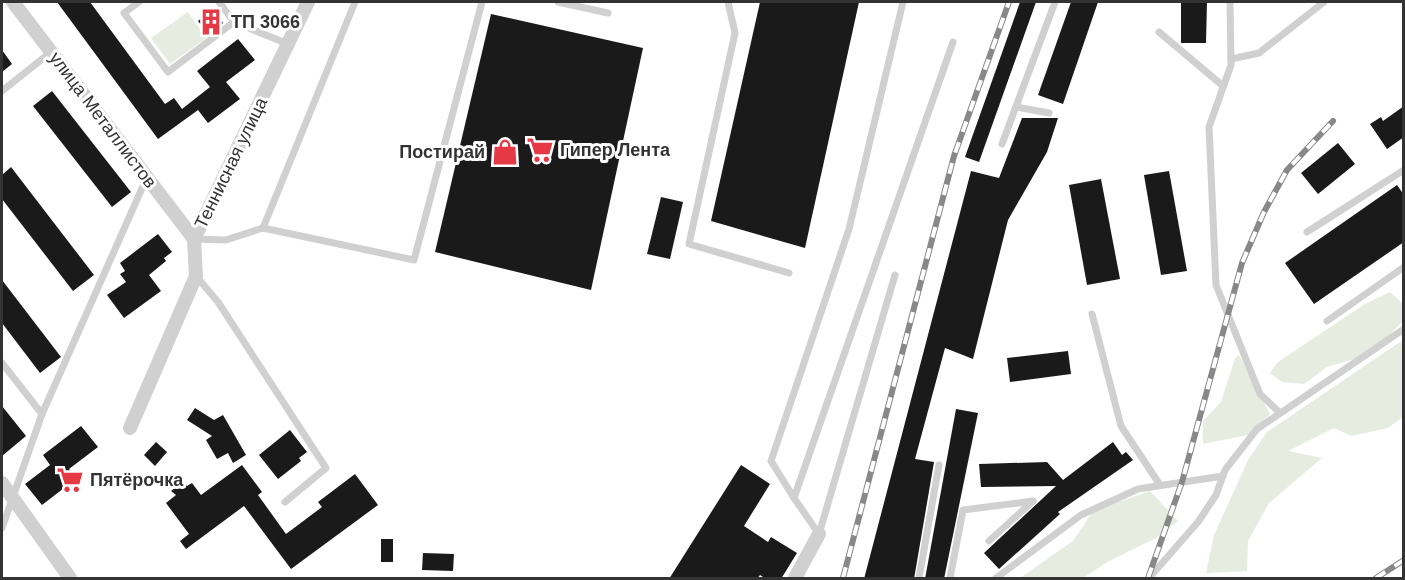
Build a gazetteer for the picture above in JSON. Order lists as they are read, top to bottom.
{
  "streets": {
    "street": ["улица Металлистов", "Теннисная улица"]
  },
  "crossings": [
    ["улица Металлистов", "Теннисная улица"]
  ],
  "places": {
    "building": ["ТП 3066"],
    "supermarket": ["Гипер Лента", "Пятёрочка"],
    "shop": ["Постирай"]
  }
}
